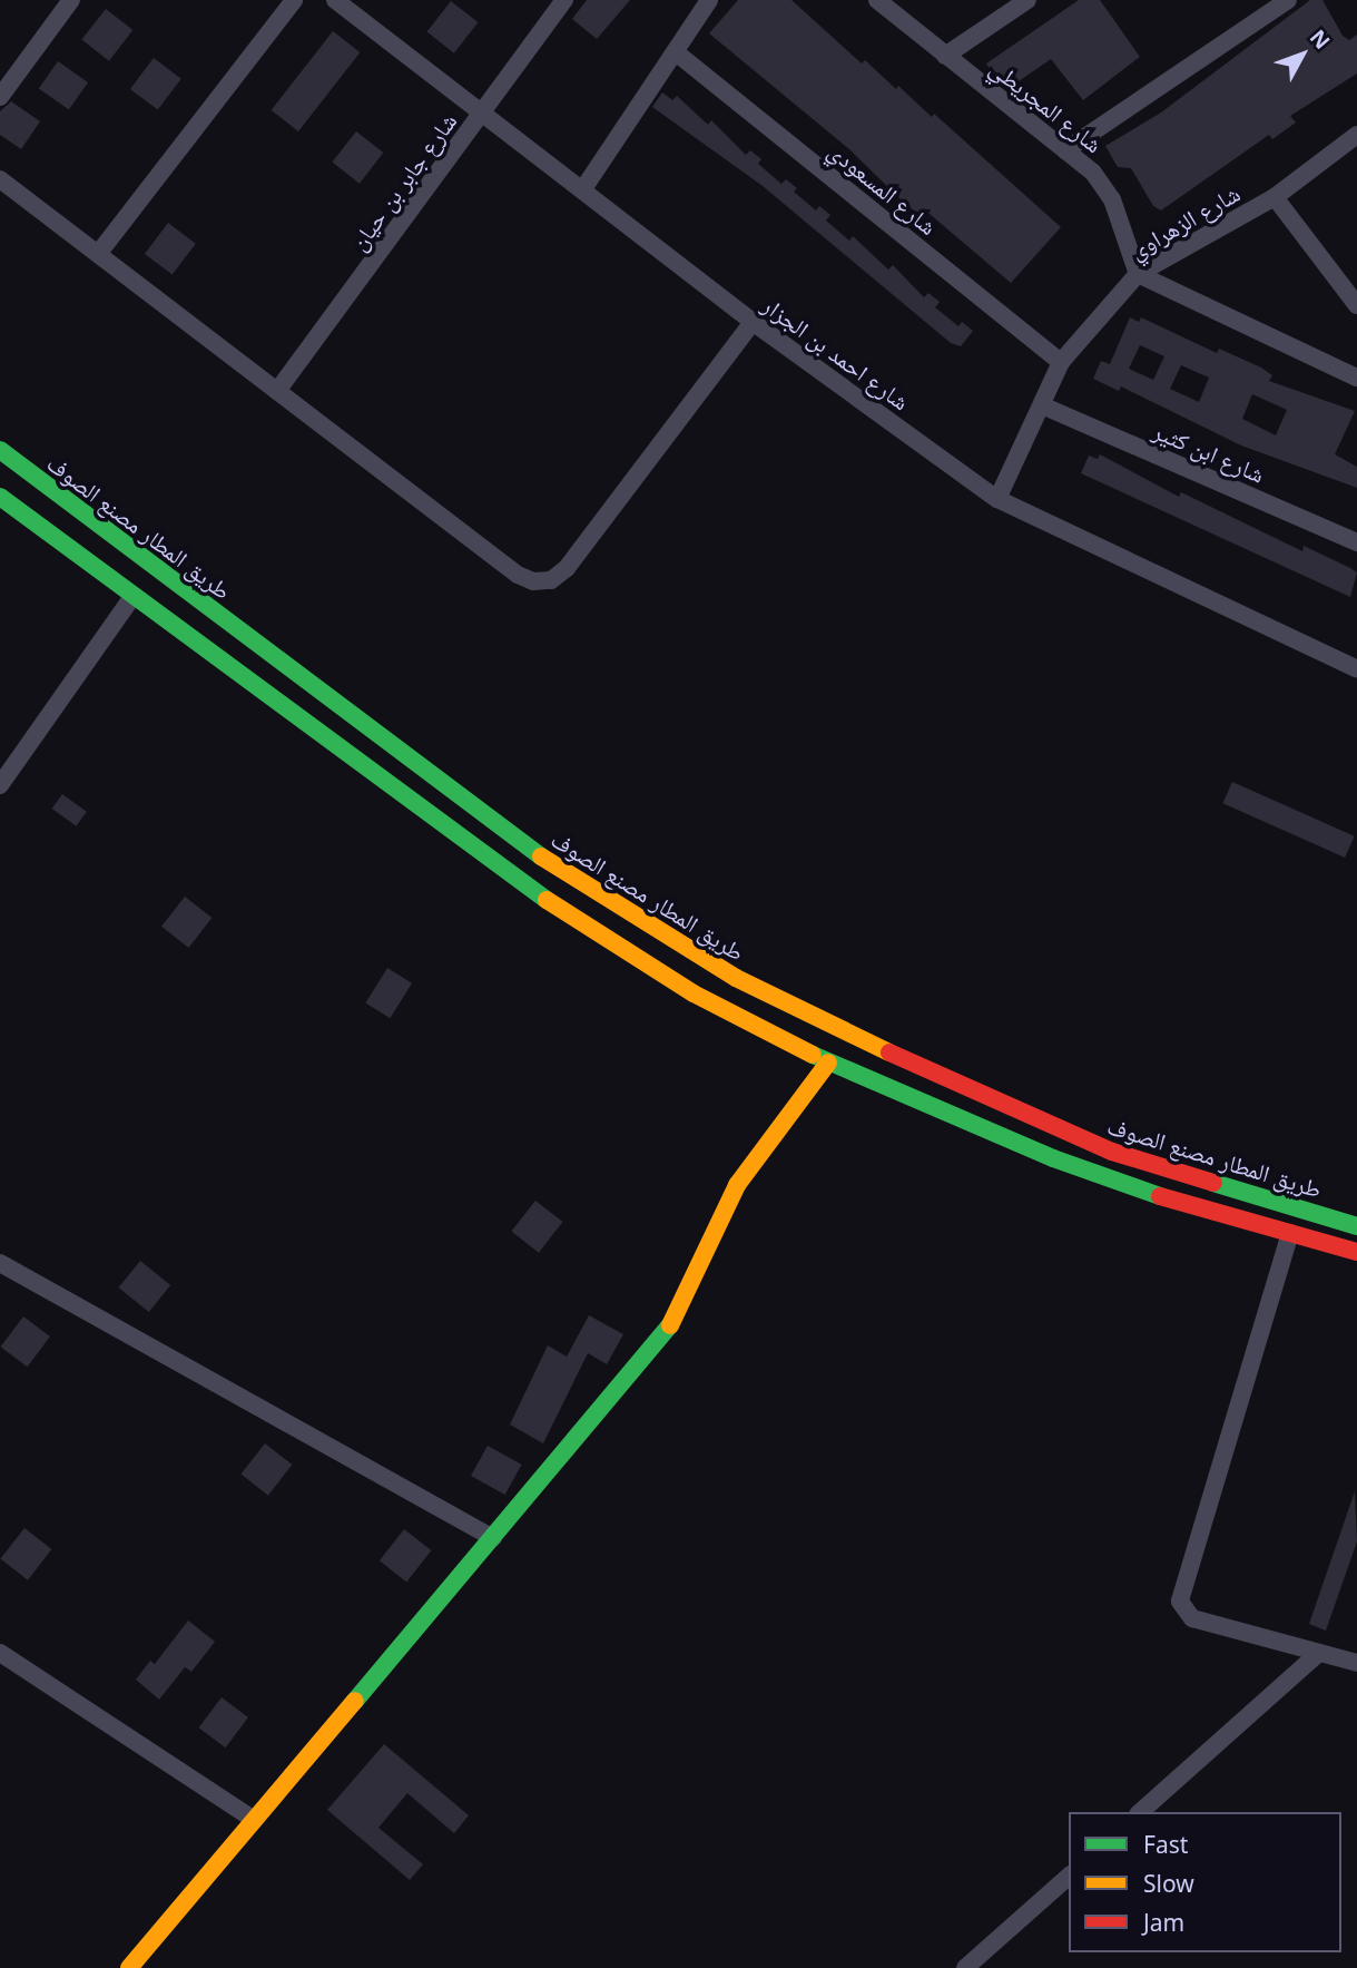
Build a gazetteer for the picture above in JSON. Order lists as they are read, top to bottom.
{
  "streets": {
    "main road": ["طريق المطار مصنع الصوف"],
    "street": [
      "شارع المجريطي",
      "شارع جابر بن حيان",
      "شارع المسعودي",
      "شارع الزهراوي",
      "شارع احمد بن الجزار",
      "شارع ابن كثير"
    ]
  },
  "crossings": [
    ["شارع المجريطي", "شارع الزهراوي"],
    ["شارع جابر بن حيان", "شارع احمد بن الجزار"],
    ["شارع المسعودي", "شارع الزهراوي"],
    ["شارع الزهراوي", "شارع احمد بن الجزار"],
    ["شارع الزهراوي", "شارع ابن كثير"]
  ],
  "legend": ["Fast", "Slow", "Jam"],
  "north": "top right"
}
